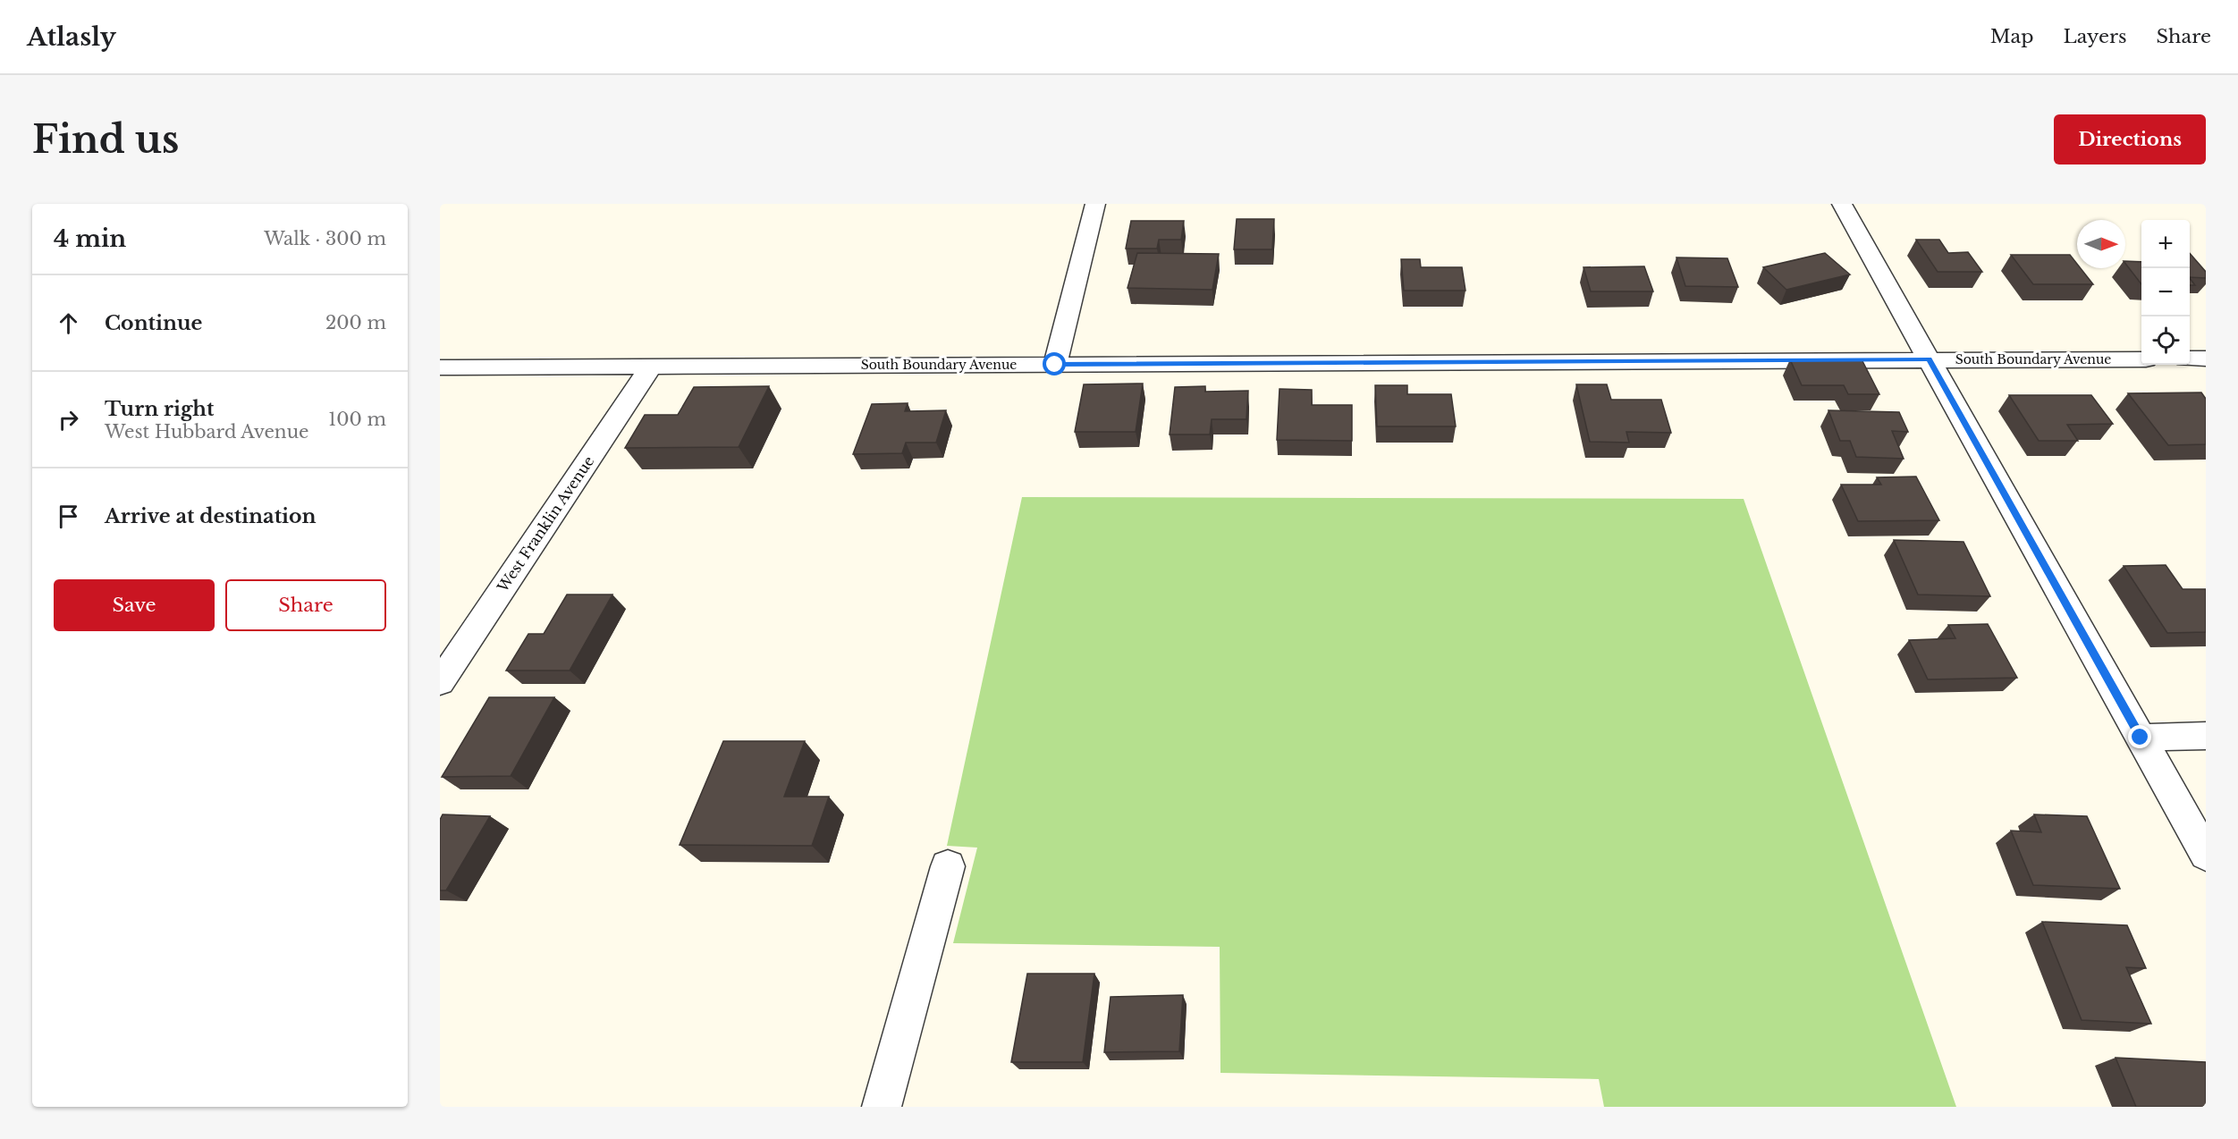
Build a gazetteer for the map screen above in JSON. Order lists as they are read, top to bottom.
{
  "streets": {
    "street": ["South Boundary Avenue", "West Franklin Avenue"]
  },
  "crossings": [
    ["South Boundary Avenue", "West Franklin Avenue"]
  ],
  "north": "right",
  "page": {
    "header": "Atlasly",
    "nav": ["Map", "Layers", "Share"],
    "buttons": [
      "Directions",
      ["Save", "Share"]
    ],
    "title": "Find us",
    "heading": ["4 min", "Walk · 300 m"],
    "map_buttons": ["+", "−"],
    "list": [
      ["Continue", "200 m"],
      ["Turn right", "West Hubbard Avenue", "100 m"],
      "Arrive at destination"
    ]
  }
}
